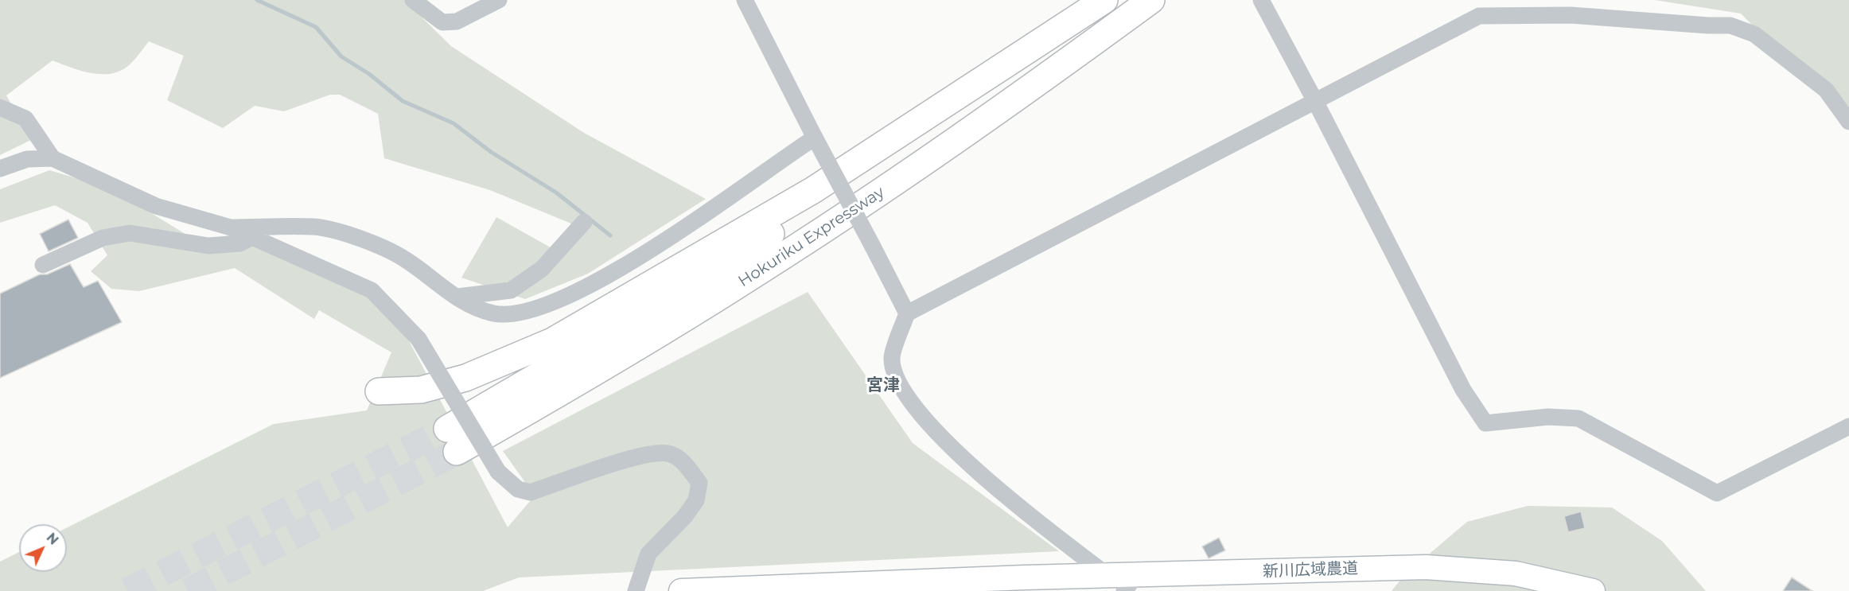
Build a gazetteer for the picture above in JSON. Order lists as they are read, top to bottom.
{
  "streets": {
    "highway": ["Hokuriku Expressway"],
    "street": ["新川広域農道"]
  },
  "districts": ["宮津"],
  "north": "top right"
}
